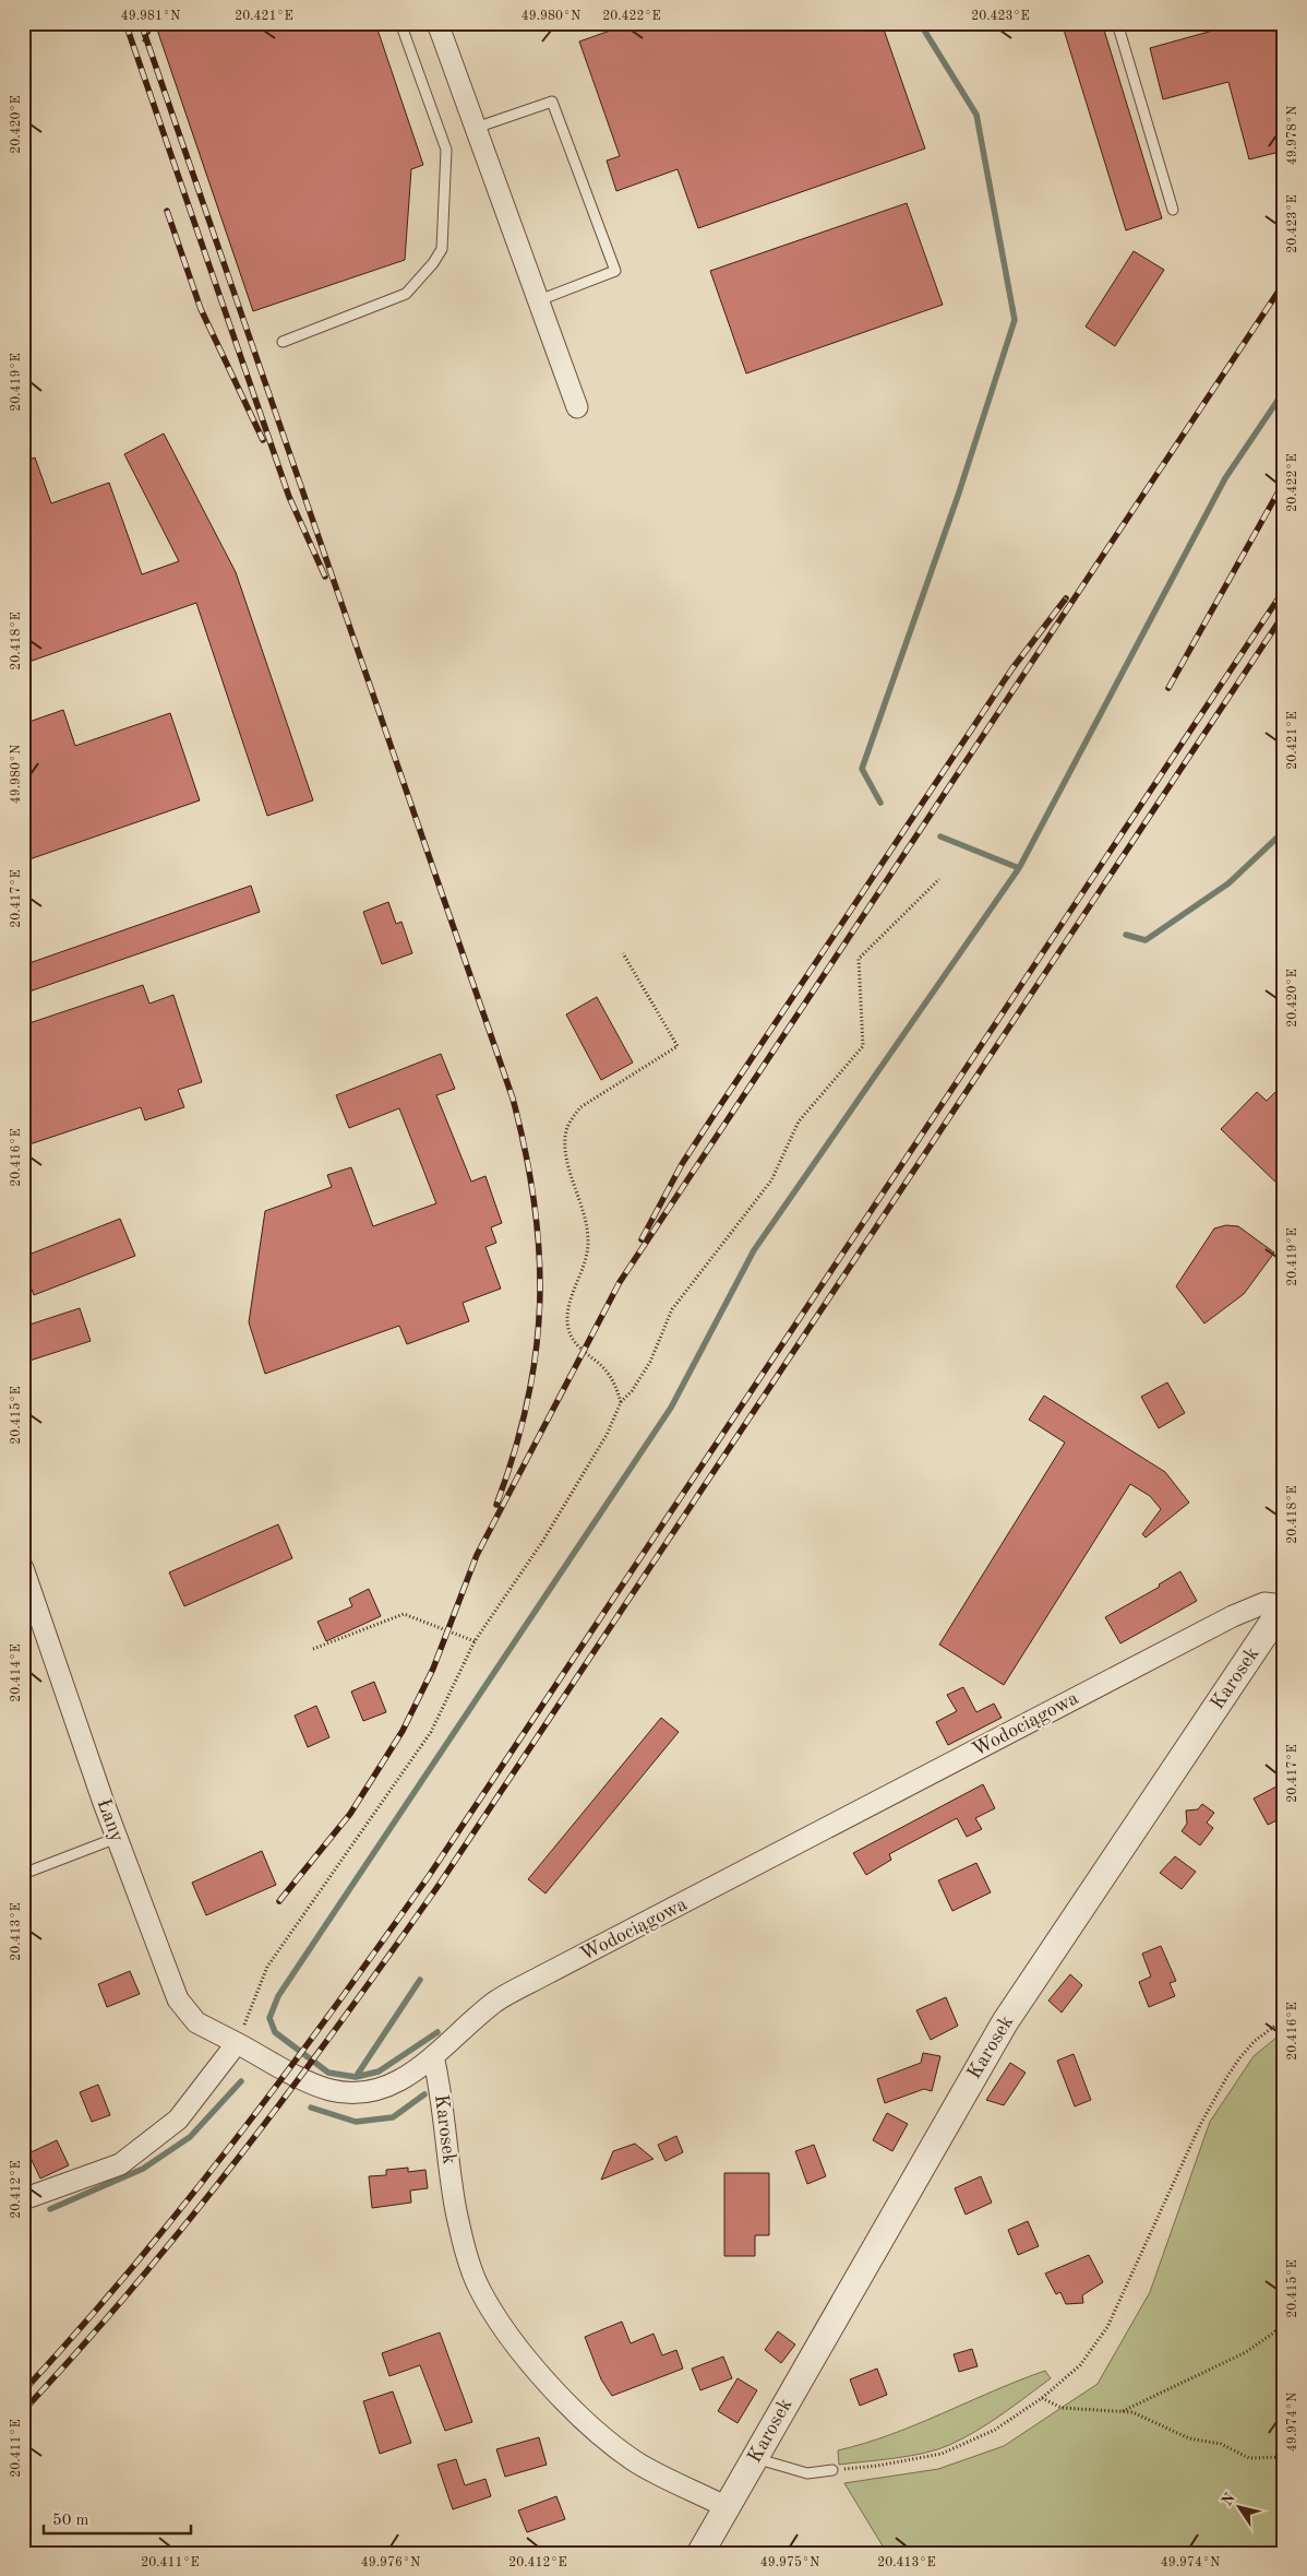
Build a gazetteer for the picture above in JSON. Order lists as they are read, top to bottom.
{
  "streets": {
    "street": ["Karosek", "Wodociągowa", "Łany"]
  },
  "crossings": [
    ["Karosek", "Wodociągowa"],
    ["Wodociągowa", "Łany"]
  ],
  "scale_bar": "50 m",
  "north": "top left",
  "coordinates": [
    "49.981°N",
    "20.421°E",
    "49.980°N",
    "20.422°E",
    "20.423°E",
    "20.420°E",
    "49.978°N",
    "20.419°E",
    "20.418°E",
    "20.417°E",
    "20.416°E",
    "20.415°E",
    "20.414°E",
    "20.413°E",
    "20.412°E",
    "49.974°N",
    "20.411°E",
    "49.976°N",
    "49.975°N"
  ]
}
